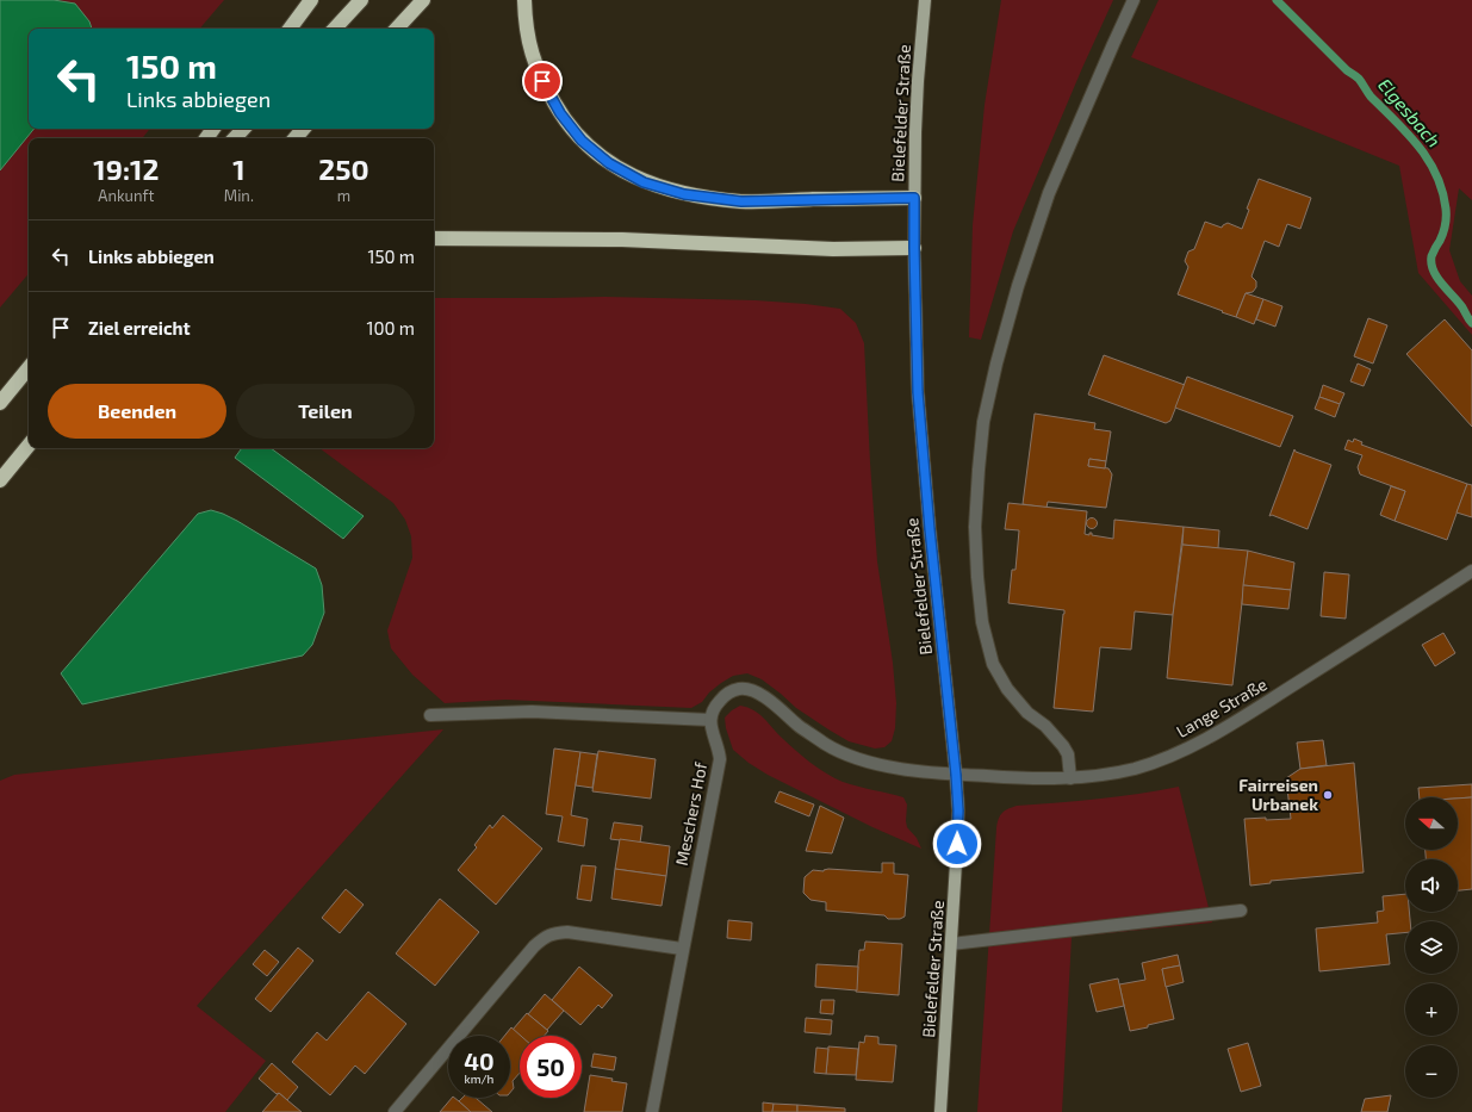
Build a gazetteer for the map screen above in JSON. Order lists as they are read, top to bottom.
{
  "streets": {
    "main road": ["Bielefelder Straße"],
    "street": ["Lange Straße", "Meschers Hof"]
  },
  "crossings": [
    ["Bielefelder Straße", "Lange Straße"]
  ],
  "water": ["Elgesbach"],
  "places": ["Fairreisen Urbanek"],
  "north": "left",
  "page": {
    "turn": ["150 m", "Links abbiegen"],
    "eta": [
      "19:12",
      "Ankunft",
      "1",
      "Min.",
      "250",
      "m"
    ],
    "list": [
      {
        "name": "Links abbiegen",
        "value": "150 m"
      },
      {
        "name": "Ziel erreicht",
        "value": "100 m"
      }
    ],
    "buttons": ["Beenden", "Teilen"],
    "map_buttons": ["+", "−"],
    "speed": "40 km/h",
    "limit": "50"
  }
}
